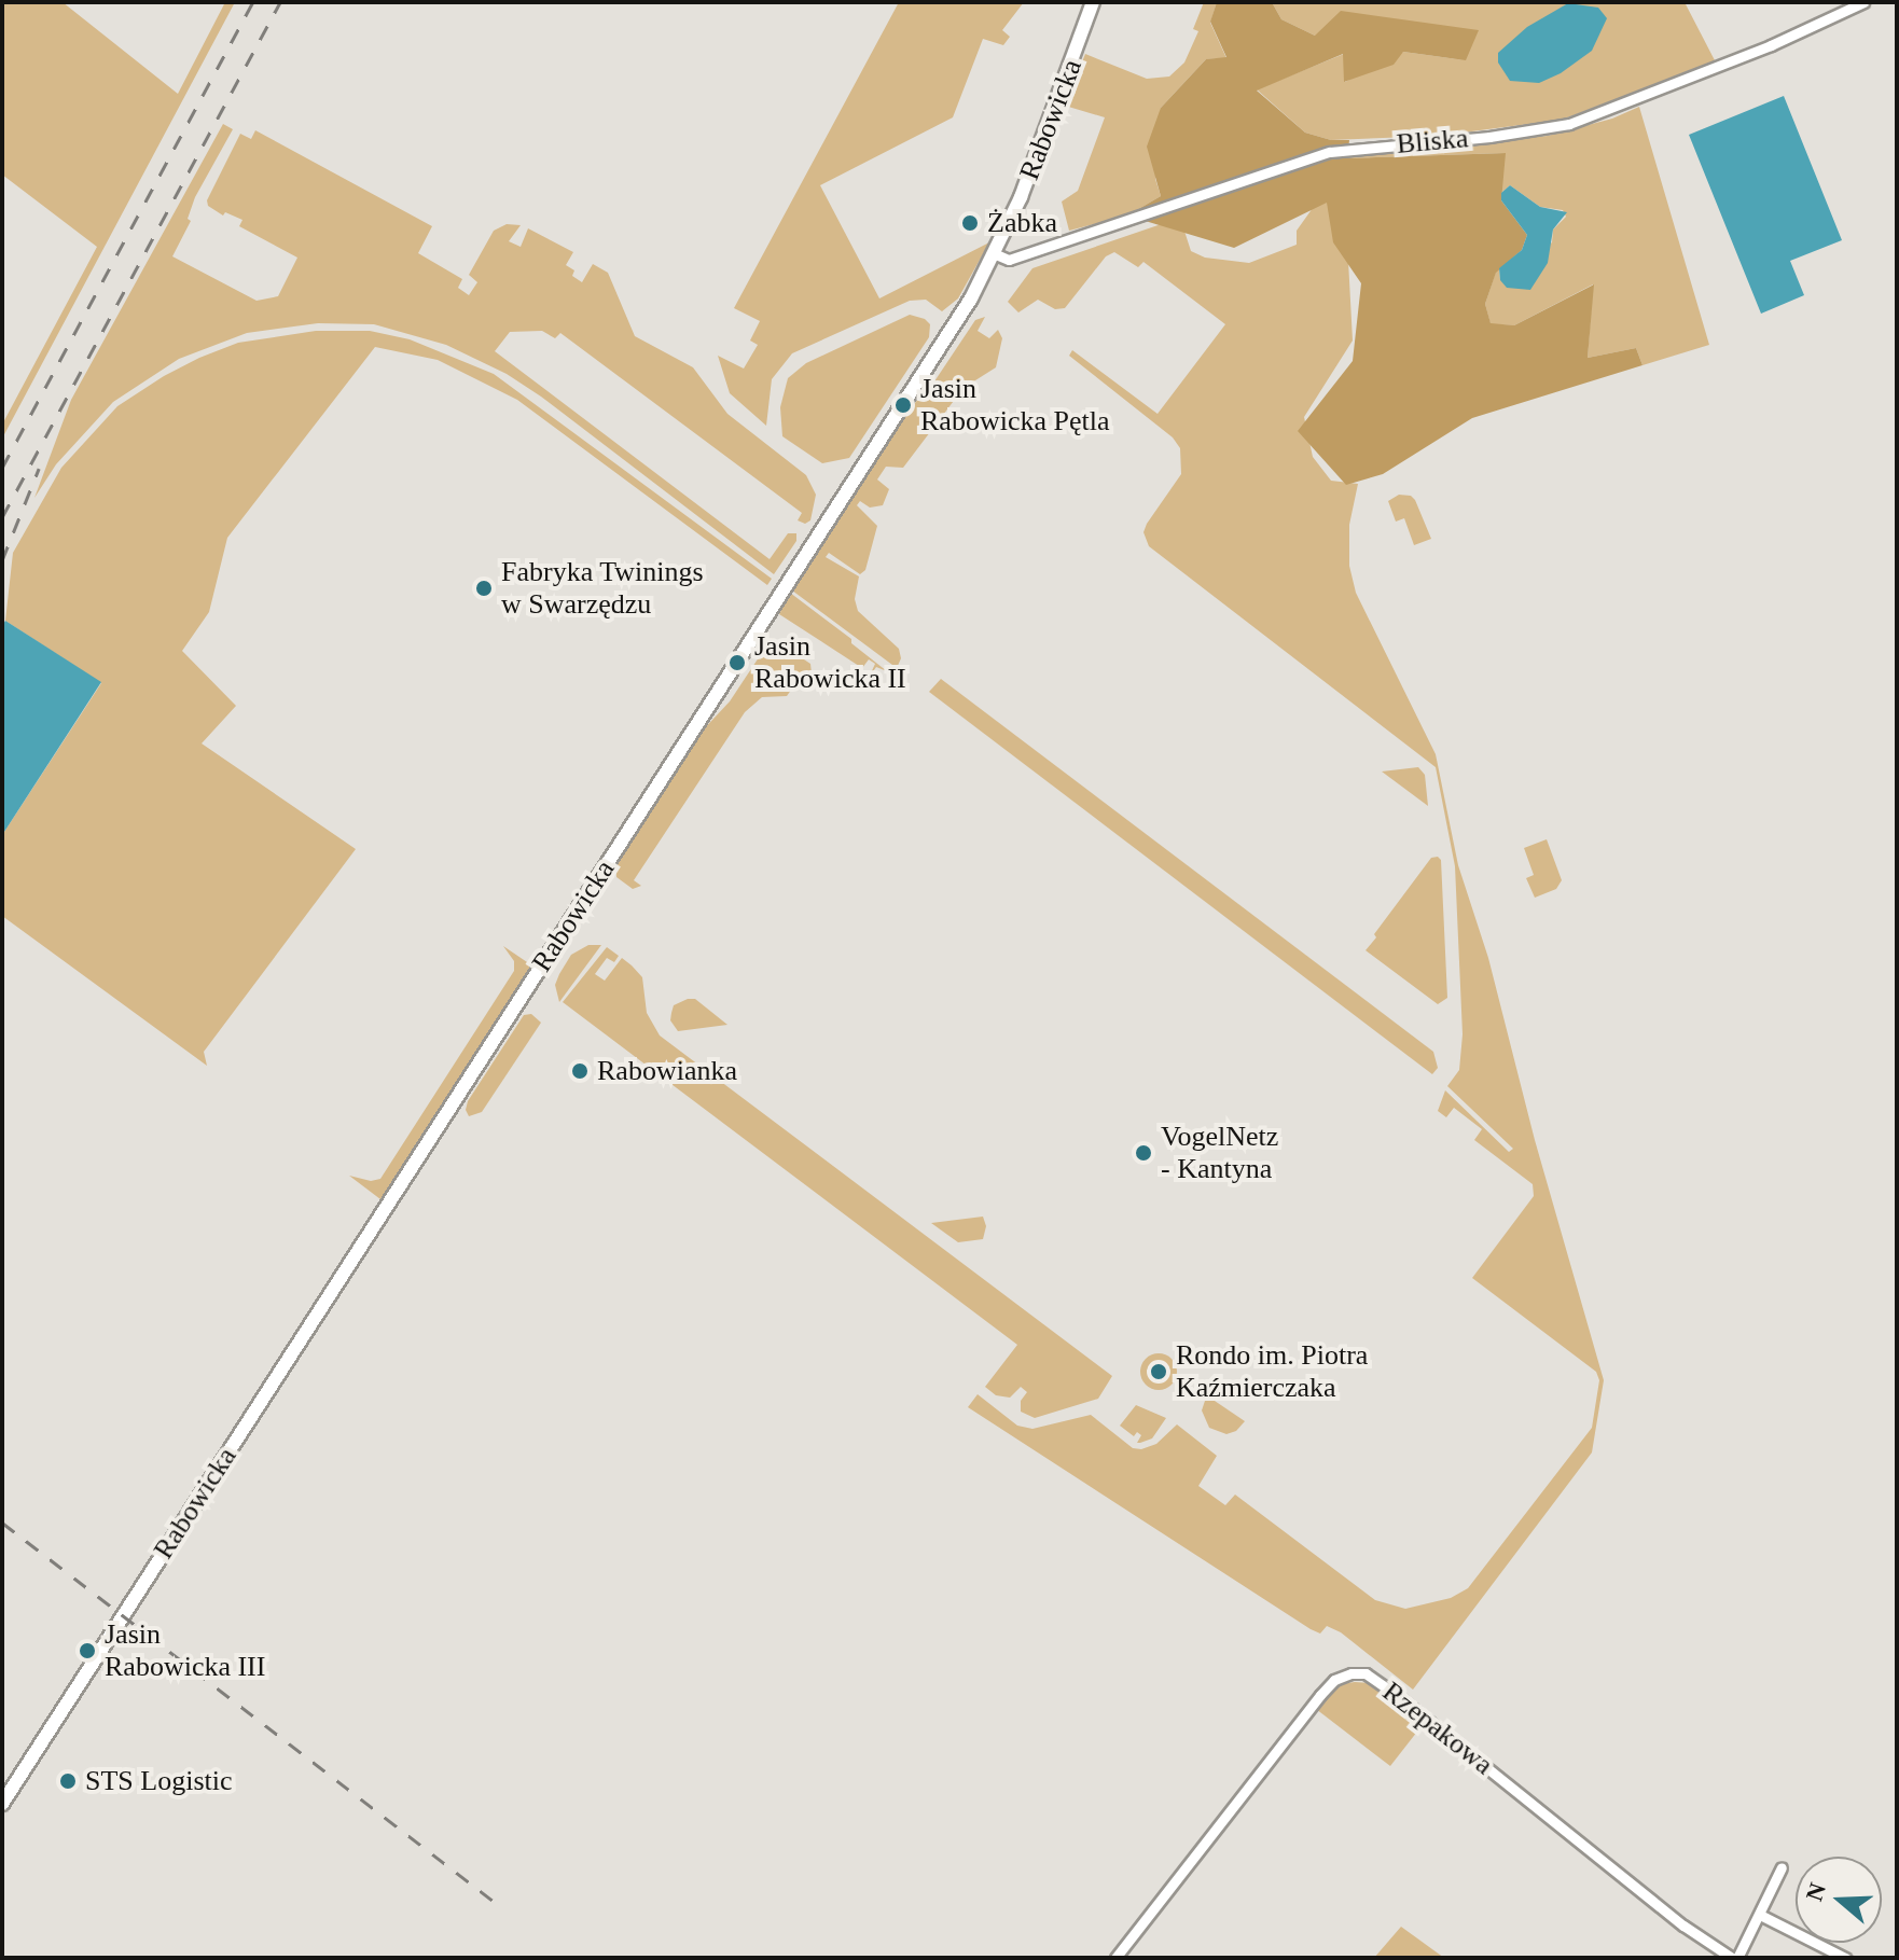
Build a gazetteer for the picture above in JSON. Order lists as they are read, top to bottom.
{
  "streets": {
    "street": ["Rabowicka", "Bliska", "Rzepakowa"]
  },
  "crossings": [
    ["Rabowicka", "Bliska"]
  ],
  "places": [
    "Żabka",
    "Jasin Rabowicka Pętla",
    "Fabryka Twinings w Swarzędzu",
    "Jasin Rabowicka II",
    "Rabowianka",
    "VogelNetz - Kantyna",
    "Rondo im. Piotra Kaźmierczaka",
    "Jasin Rabowicka III",
    "STS Logistic"
  ],
  "north": "left"
}
